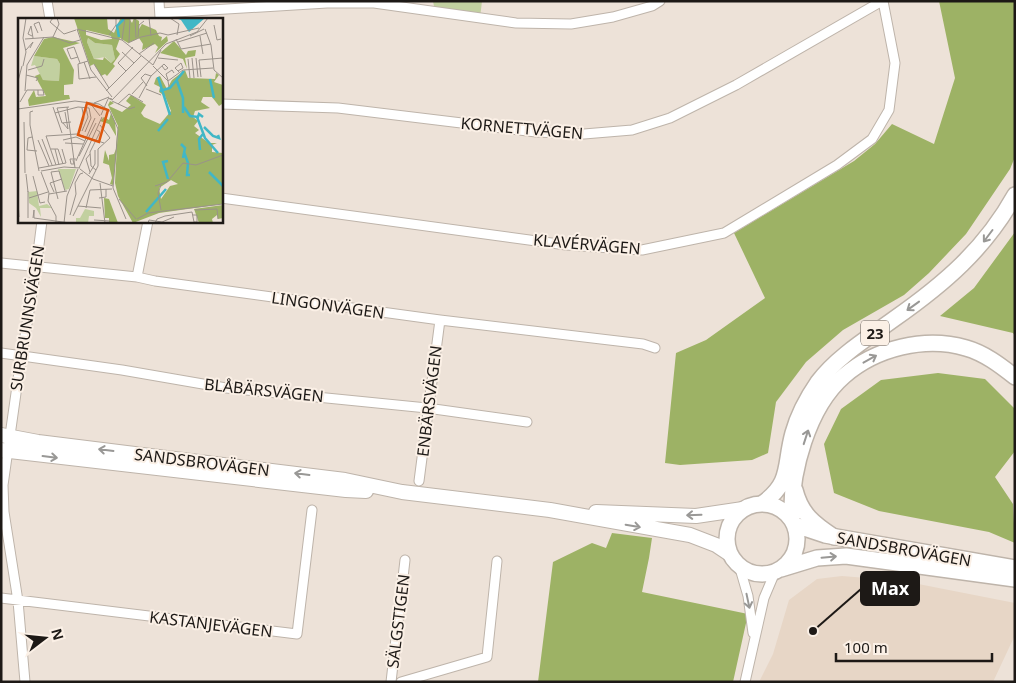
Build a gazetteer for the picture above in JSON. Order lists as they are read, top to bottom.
{
  "streets": {
    "main road": ["23", "SANDSBROVÄGEN"],
    "street": [
      "KORNETTVÄGEN",
      "KLAVÉRVÄGEN",
      "LINGONVÄGEN",
      "SURBRUNNSVÄGEN",
      "BLÅBÄRSVÄGEN",
      "ENBÄRSVÄGEN",
      "SÄLGSTIGEN",
      "KASTANJEVÄGEN"
    ]
  },
  "crossings": [
    ["KORNETTVÄGEN", "KLAVÉRVÄGEN"],
    ["LINGONVÄGEN", "SURBRUNNSVÄGEN"],
    ["LINGONVÄGEN", "ENBÄRSVÄGEN"],
    ["SURBRUNNSVÄGEN", "BLÅBÄRSVÄGEN"],
    ["SURBRUNNSVÄGEN", "SANDSBROVÄGEN"],
    ["SURBRUNNSVÄGEN", "KASTANJEVÄGEN"],
    ["23", "SANDSBROVÄGEN"],
    ["BLÅBÄRSVÄGEN", "ENBÄRSVÄGEN"]
  ],
  "places": ["Max"],
  "scale_bar": "100 m",
  "north": "right"
}
